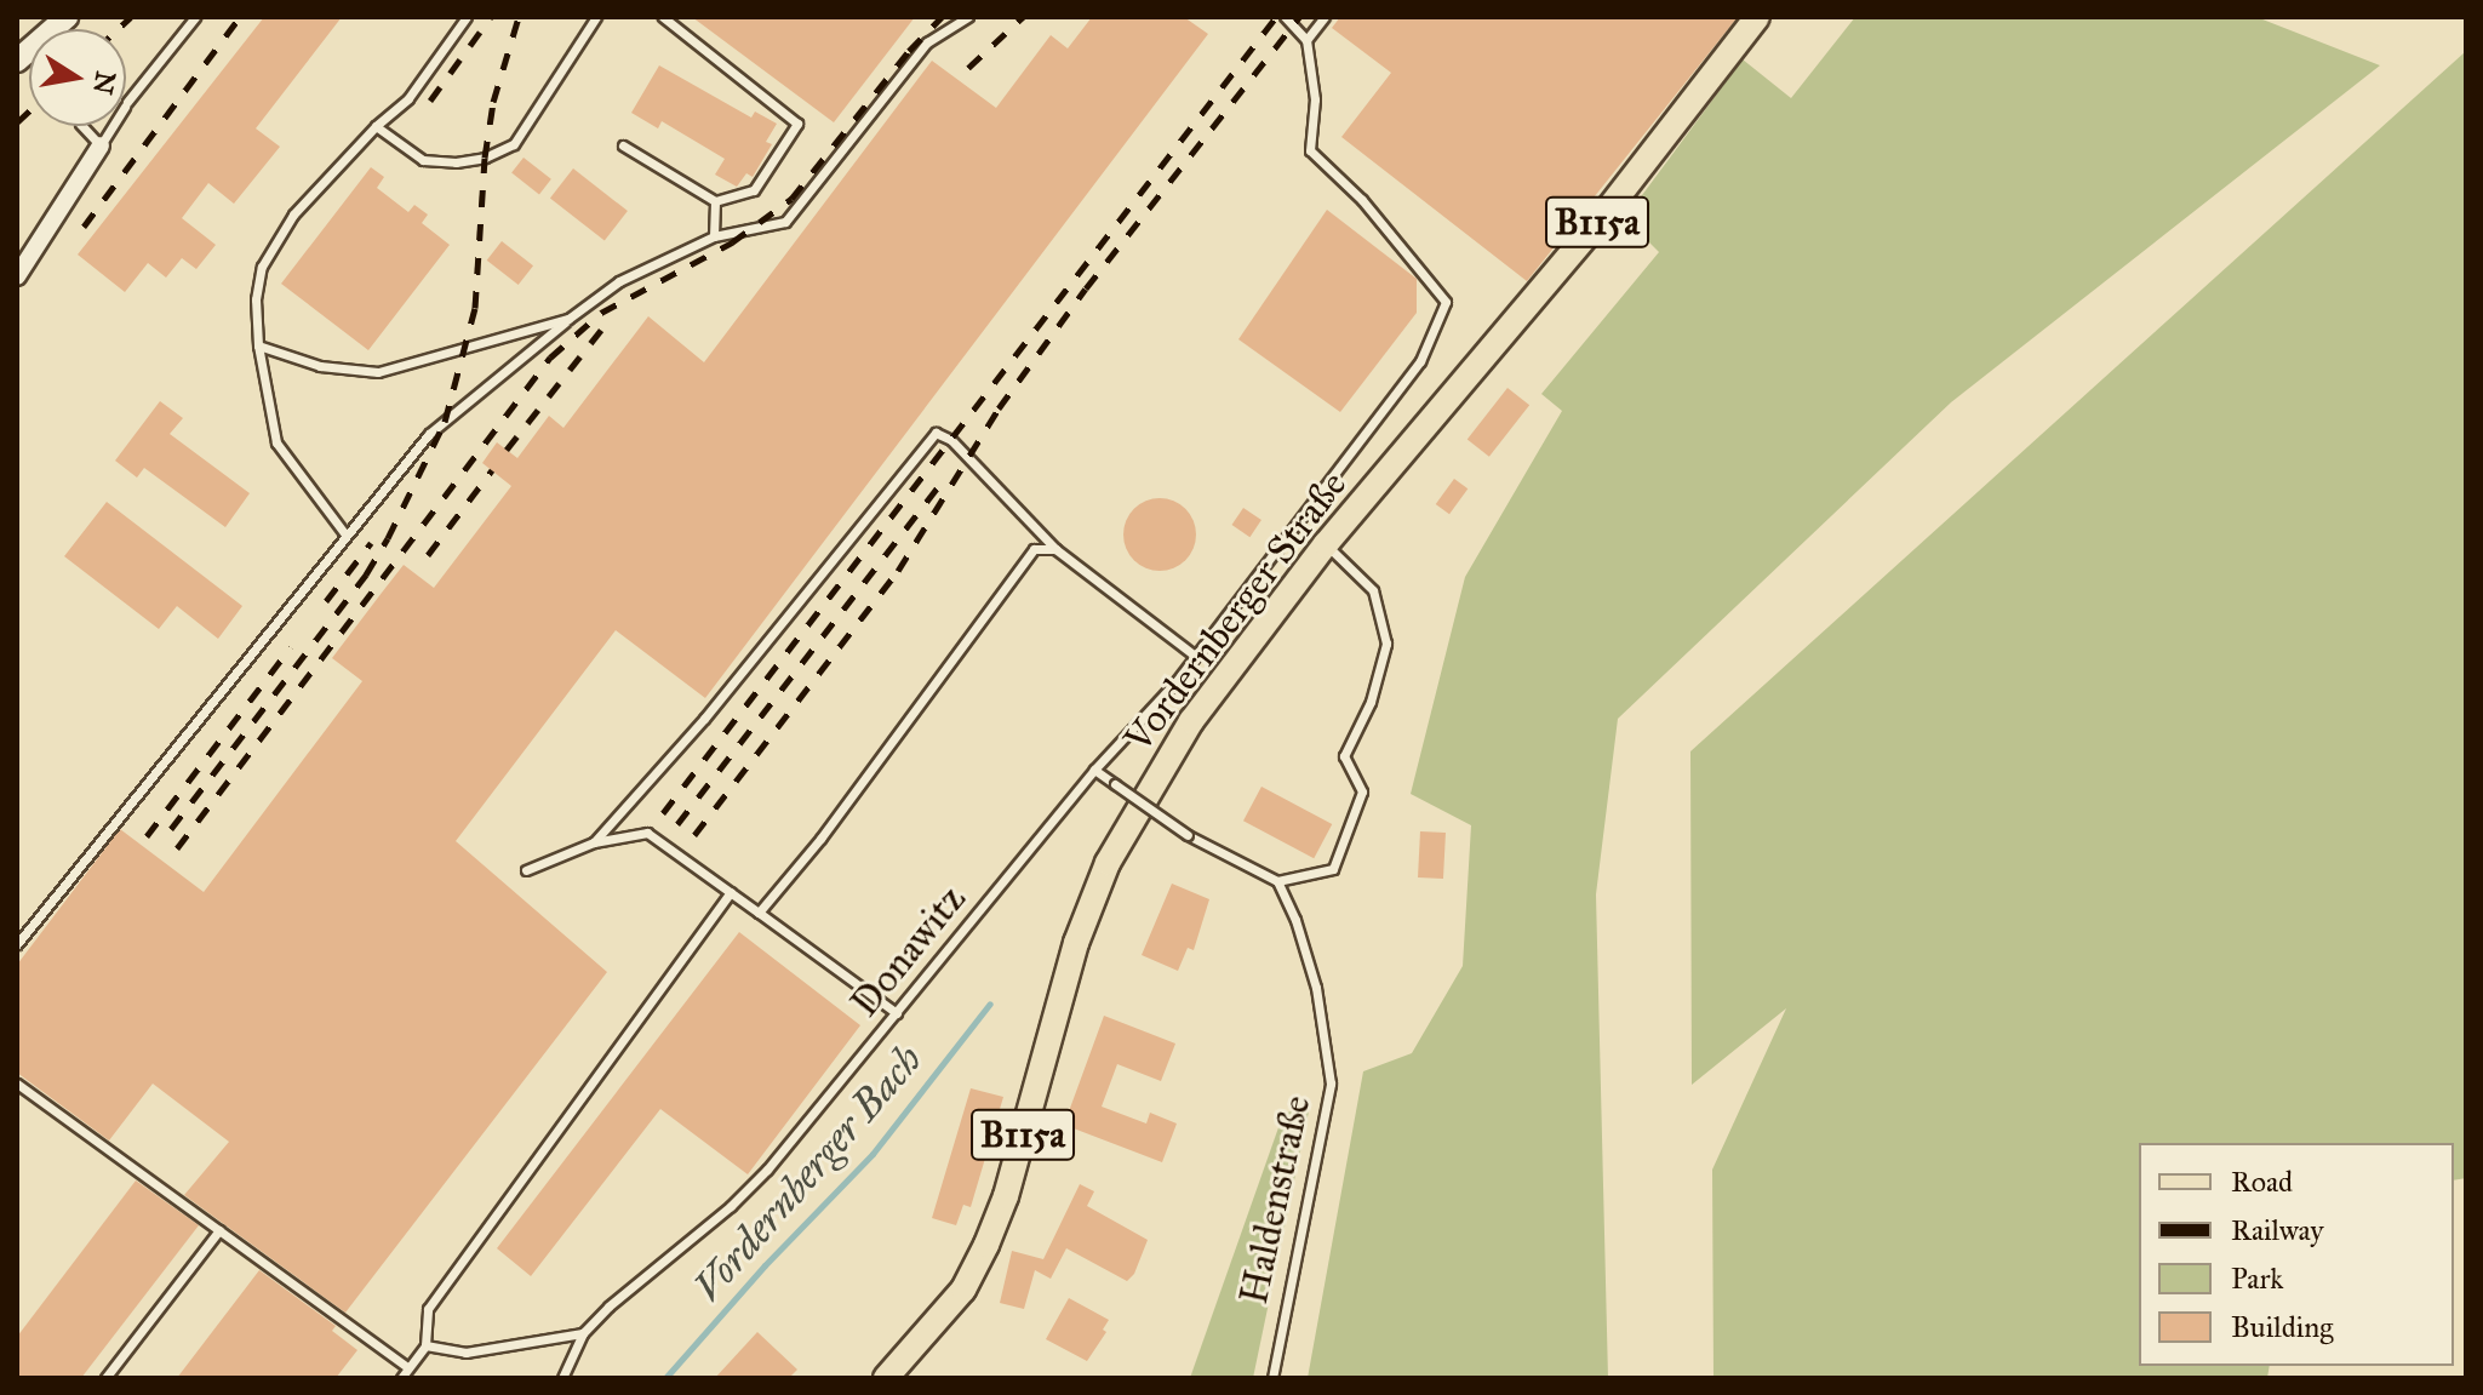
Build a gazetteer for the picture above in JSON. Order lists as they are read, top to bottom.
{
  "streets": {
    "main road": ["B115a", "Vordernberger Straße"],
    "lane": ["Donawitz", "Haldenstraße"]
  },
  "water": ["Vordernberger Bach"],
  "legend": [
    "Road",
    "Railway",
    "Park",
    "Building"
  ],
  "north": "right"
}
